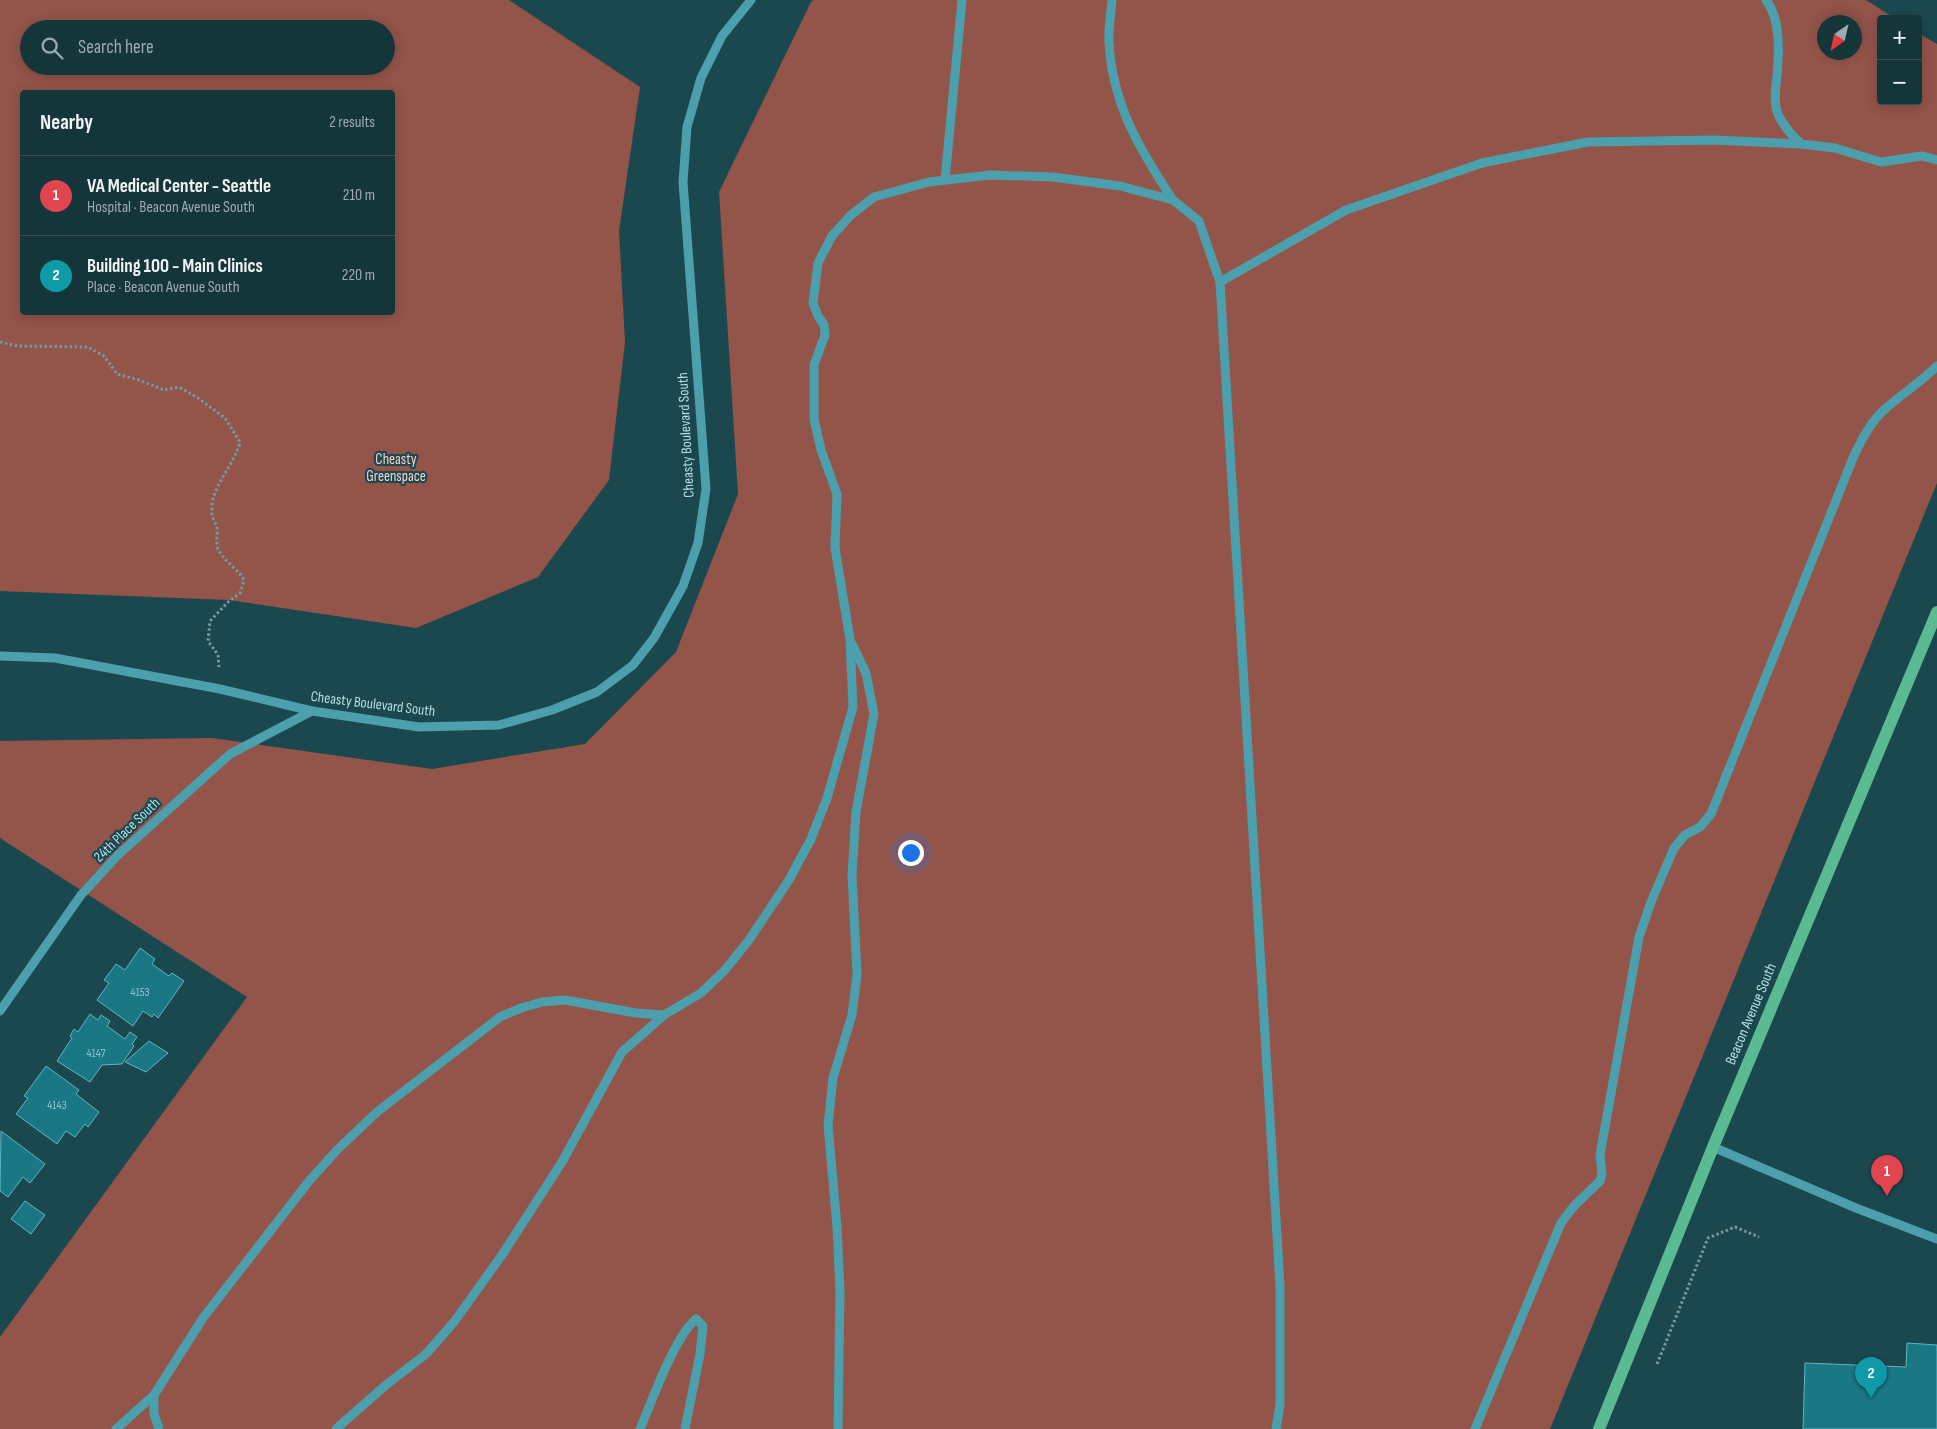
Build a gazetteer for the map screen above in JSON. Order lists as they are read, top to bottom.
{
  "streets": {
    "main road": ["Beacon Avenue South"],
    "street": ["Cheasty Boulevard South", "24th Place South"]
  },
  "crossings": [
    ["Cheasty Boulevard South", "24th Place South"]
  ],
  "parks": ["Cheasty Greenspace"],
  "house_numbers": ["4153", "4147", "4143"],
  "north": "bottom left",
  "page": {
    "map_buttons": ["+", "−"],
    "search": "Search here",
    "heading": ["Nearby", "2 results"],
    "list": [
      {
        "mark": "1",
        "name": "VA Medical Center - Seattle",
        "note": "Hospital · Beacon Avenue South",
        "value": "210 m"
      },
      {
        "mark": "2",
        "name": "Building 100 - Main Clinics",
        "note": "Place · Beacon Avenue South",
        "value": "220 m"
      }
    ],
    "pins": ["1", "2"]
  }
}
